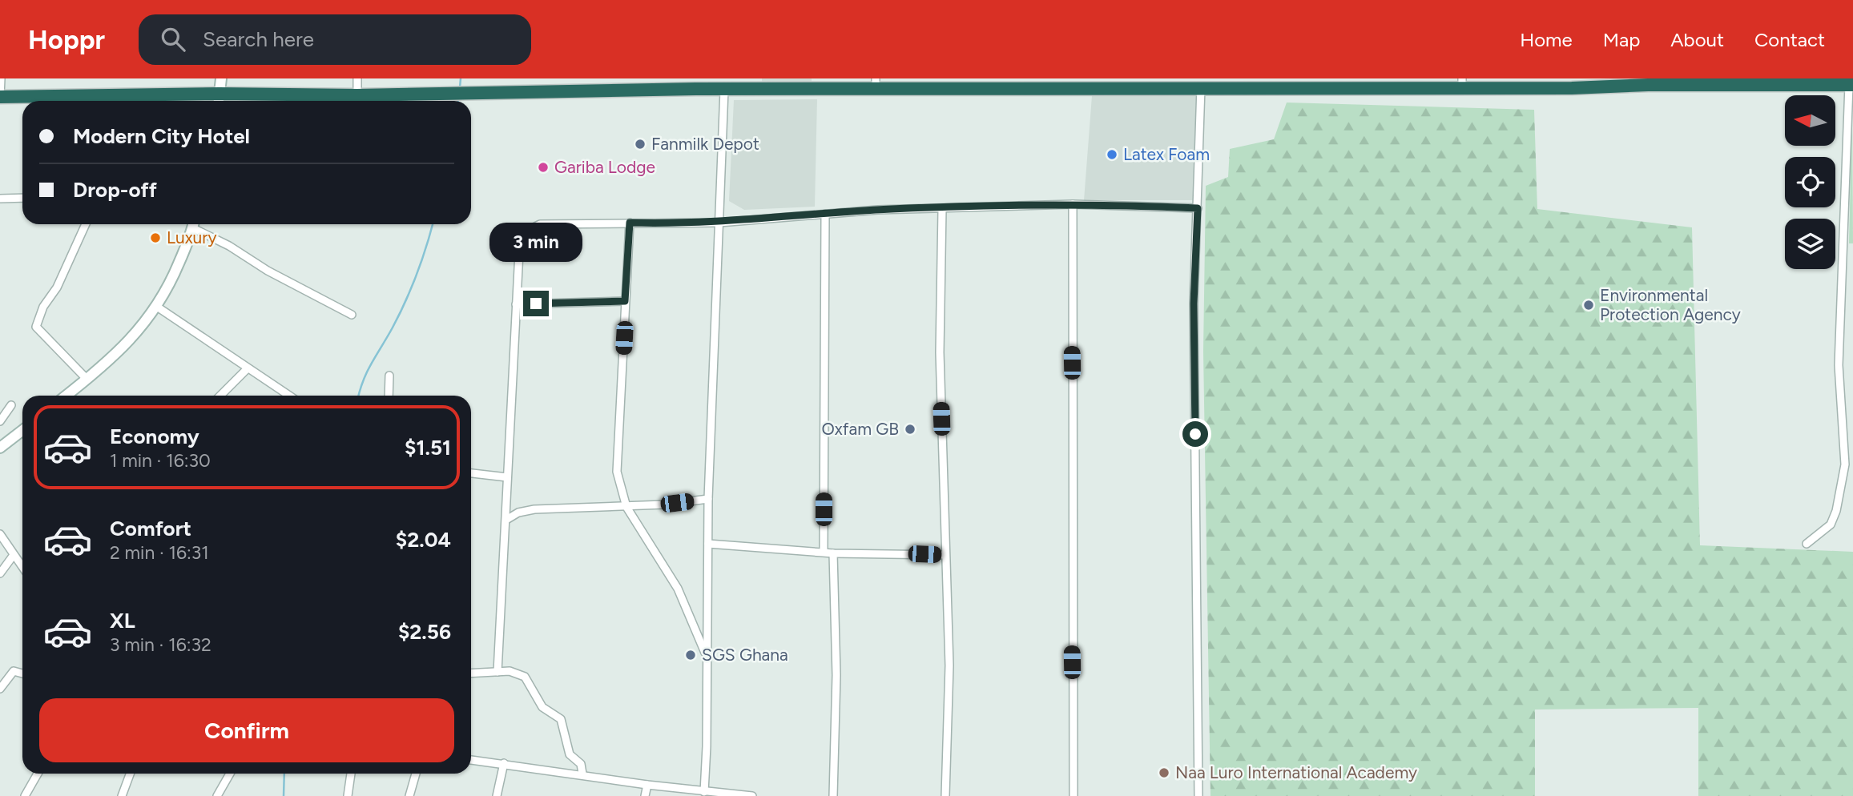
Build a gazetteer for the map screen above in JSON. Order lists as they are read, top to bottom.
{
  "places": [
    "Fanmilk Depot",
    "Latex Foam",
    "Gariba Lodge",
    "Luxury",
    "Environmental Protection Agency",
    "Oxfam GB",
    "SGS Ghana",
    "Naa Luro International Academy"
  ],
  "north": "left",
  "page": {
    "header": "Hoppr",
    "search": "Search here",
    "nav": [
      "Home",
      "Map",
      "About",
      "Contact"
    ],
    "banner": ["Modern City Hotel", "Drop-off"],
    "bubble": "3 min",
    "list": [
      {
        "name": "Economy",
        "note": "1 min · 16:30",
        "value": "$1.51"
      },
      {
        "name": "Comfort",
        "note": "2 min · 16:31",
        "value": "$2.04"
      },
      {
        "name": "XL",
        "note": "3 min · 16:32",
        "value": "$2.56"
      }
    ],
    "buttons": "Confirm"
  }
}
